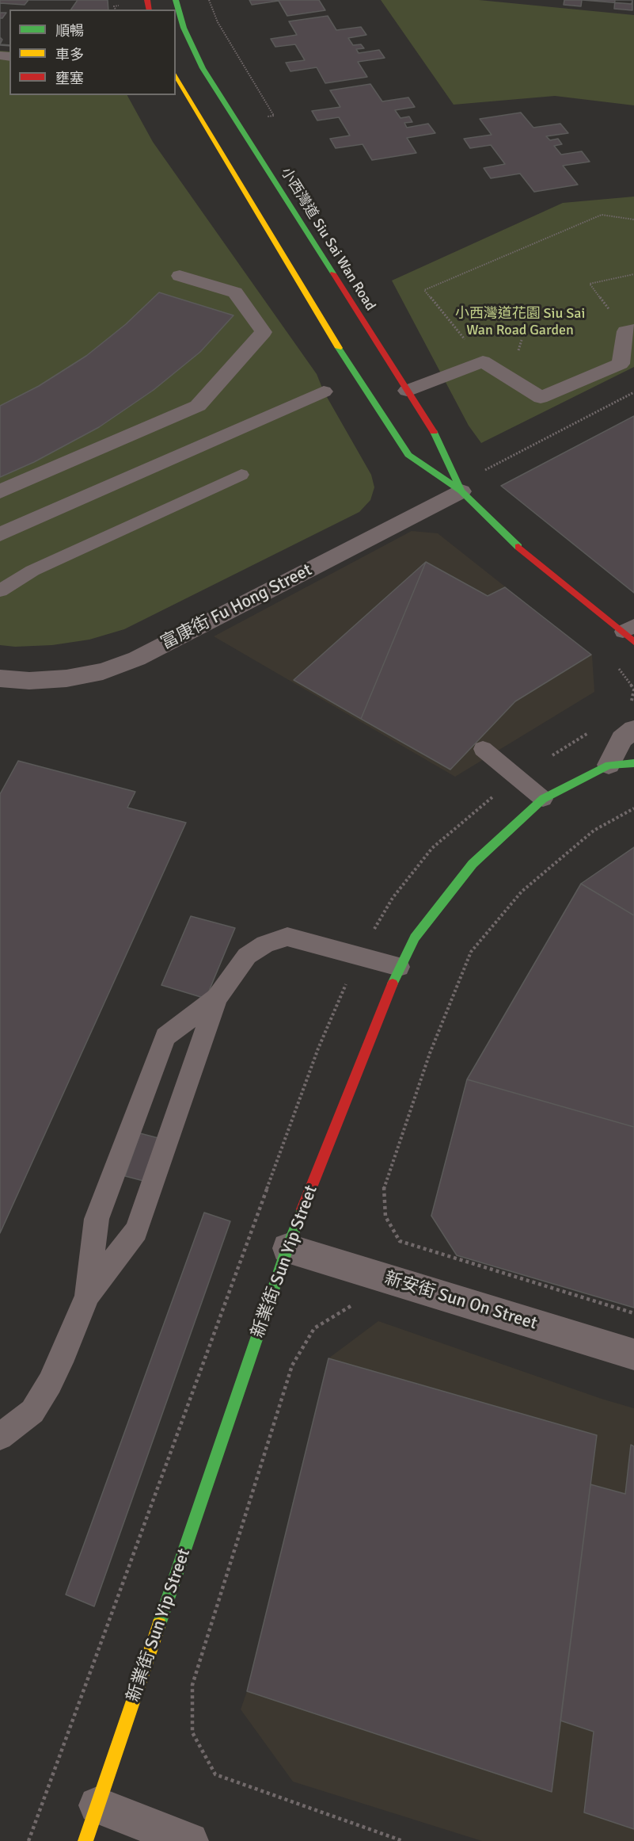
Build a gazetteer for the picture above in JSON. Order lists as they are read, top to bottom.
{
  "streets": {
    "main road": ["小西灣道 Siu Sai Wan Road", "新業街 Sun Yip Street"],
    "street": ["富康街 Fu Hong Street", "新安街 Sun On Street"]
  },
  "crossings": [
    ["小西灣道 Siu Sai Wan Road", "富康街 Fu Hong Street"],
    ["新業街 Sun Yip Street", "新安街 Sun On Street"]
  ],
  "parks": ["小西灣道花園 Siu Sai Wan Road Garden"],
  "legend": ["順暢", "車多", "壅塞"]
}
